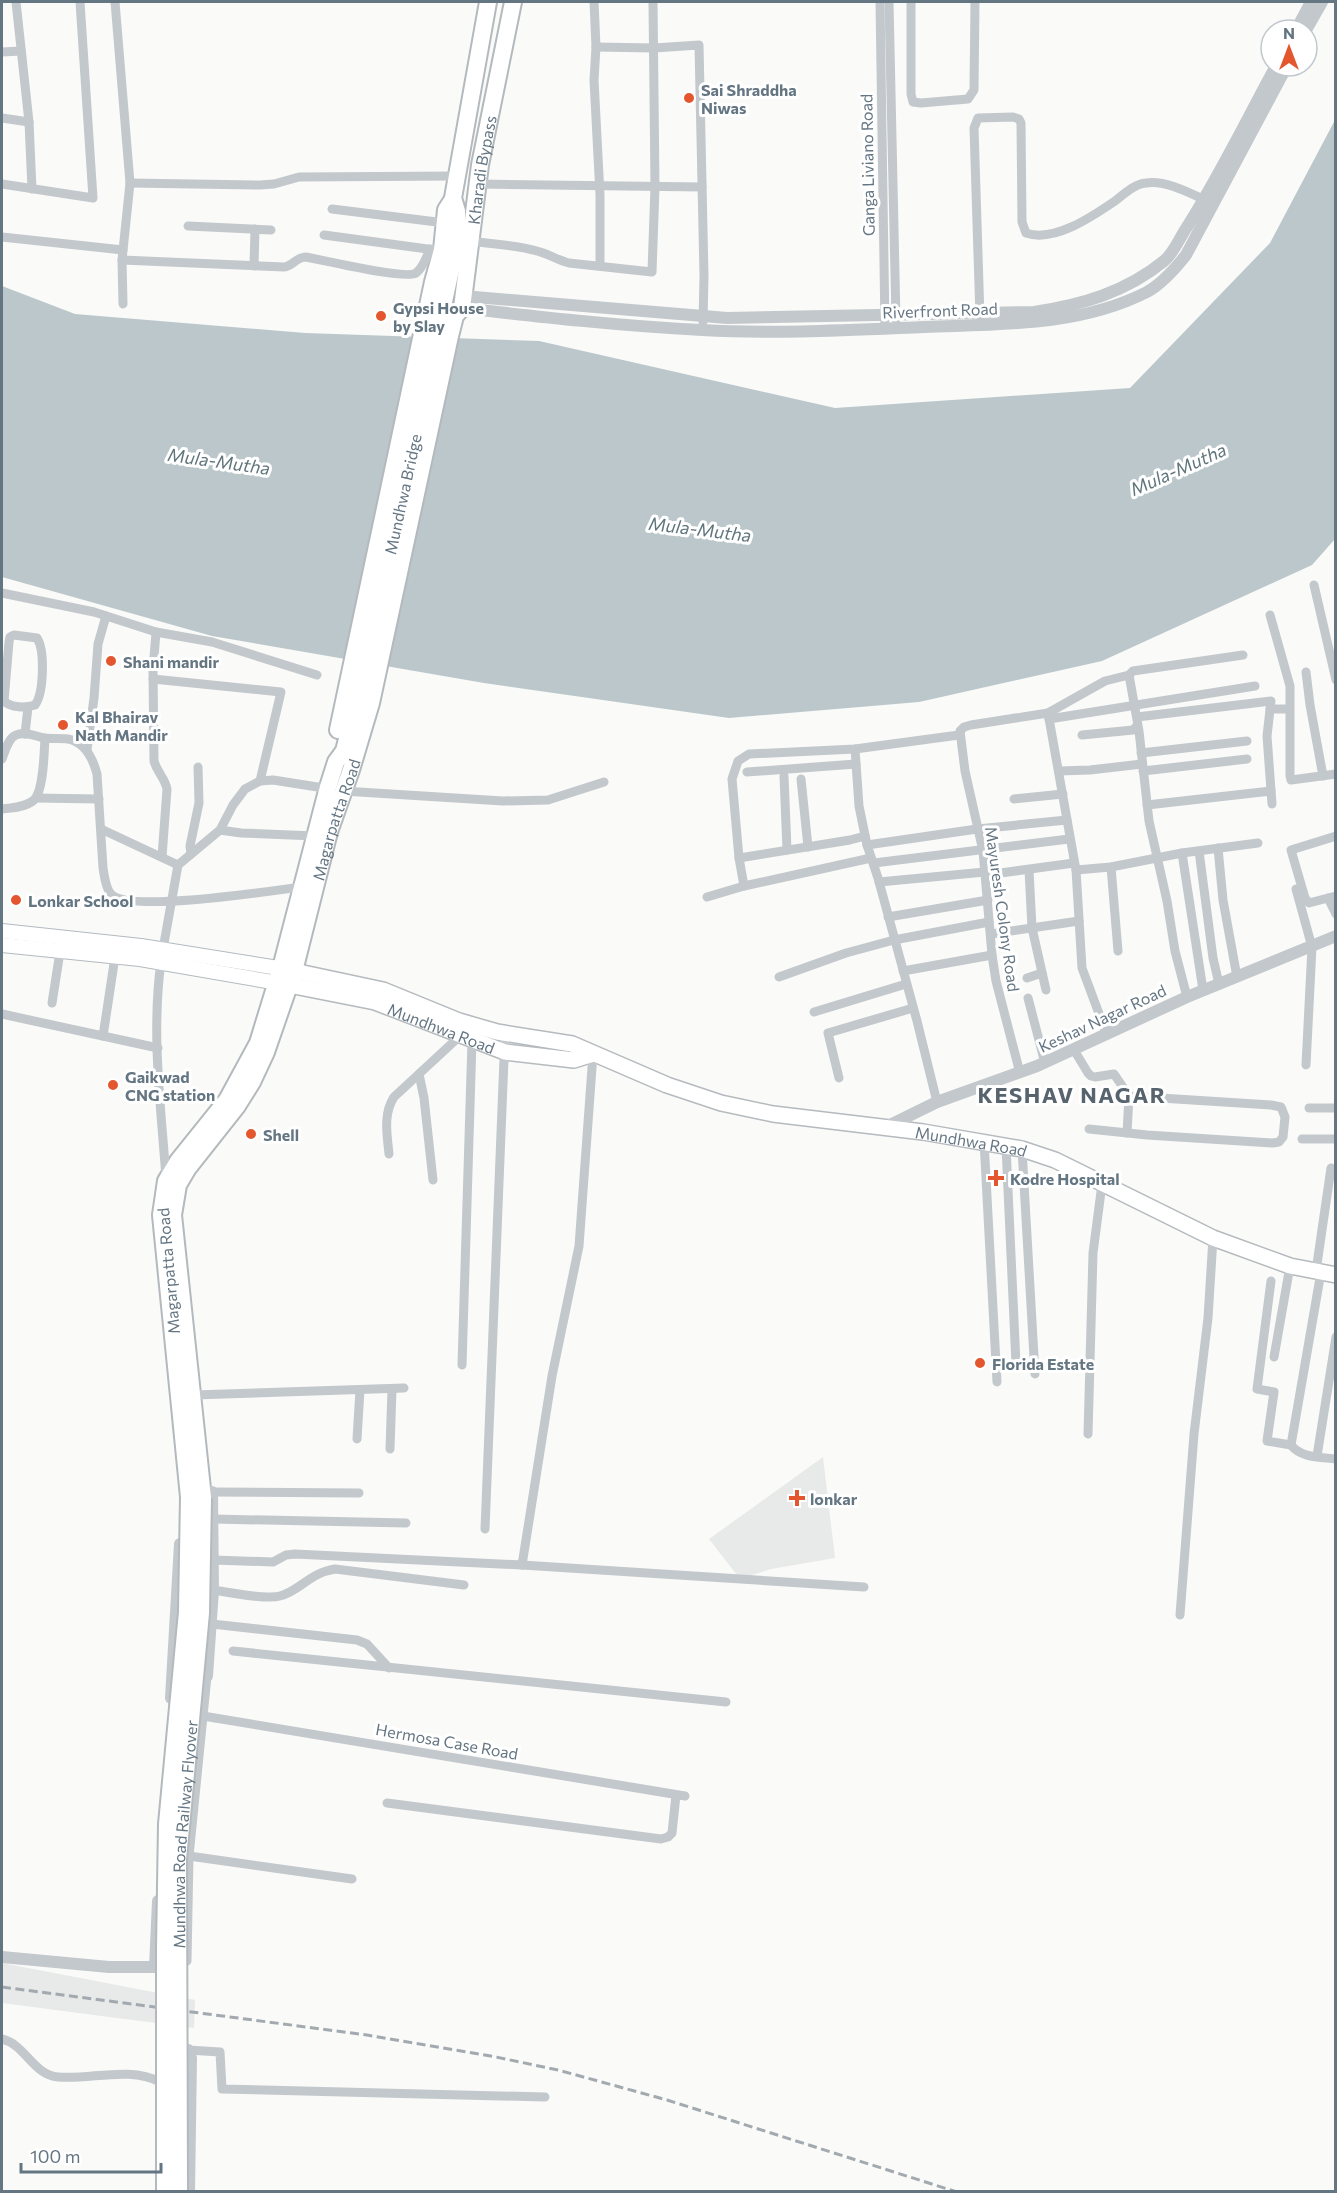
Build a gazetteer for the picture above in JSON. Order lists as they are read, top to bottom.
{
  "streets": {
    "highway": [
      "Kharadi Bypass",
      "Mundhwa Bridge",
      "Magarpatta Road",
      "Mundhwa Road Railway Flyover"
    ],
    "main road": ["Mundhwa Road"],
    "street": [
      "Ganga Liviano Road",
      "Riverfront Road",
      "Mayuresh Colony Road",
      "Keshav Nagar Road",
      "Hermosa Case Road"
    ]
  },
  "crossings": [
    ["Ganga Liviano Road", "Riverfront Road"],
    ["Kharadi Bypass", "Riverfront Road"],
    ["Kharadi Bypass", "Mundhwa Bridge"],
    ["Kharadi Bypass", "Magarpatta Road"],
    ["Mundhwa Bridge", "Magarpatta Road"],
    ["Magarpatta Road", "Mundhwa Road"],
    ["Magarpatta Road", "Mundhwa Road Railway Flyover"],
    ["Mayuresh Colony Road", "Keshav Nagar Road"],
    ["Keshav Nagar Road", "Mundhwa Road"]
  ],
  "districts": ["KESHAV NAGAR"],
  "water": ["Mula-Mutha"],
  "places": {
    "other": [
      "Sai Shraddha Niwas",
      "Gypsi House by Slay",
      "Shani mandir",
      "Kal Bhairav Nath Mandir",
      "Lonkar School",
      "Gaikwad CNG station",
      "Shell",
      "Florida Estate"
    ],
    "health": ["Kodre Hospital", "lonkar"]
  },
  "scale_bar": "100 m",
  "north": "top"
}
